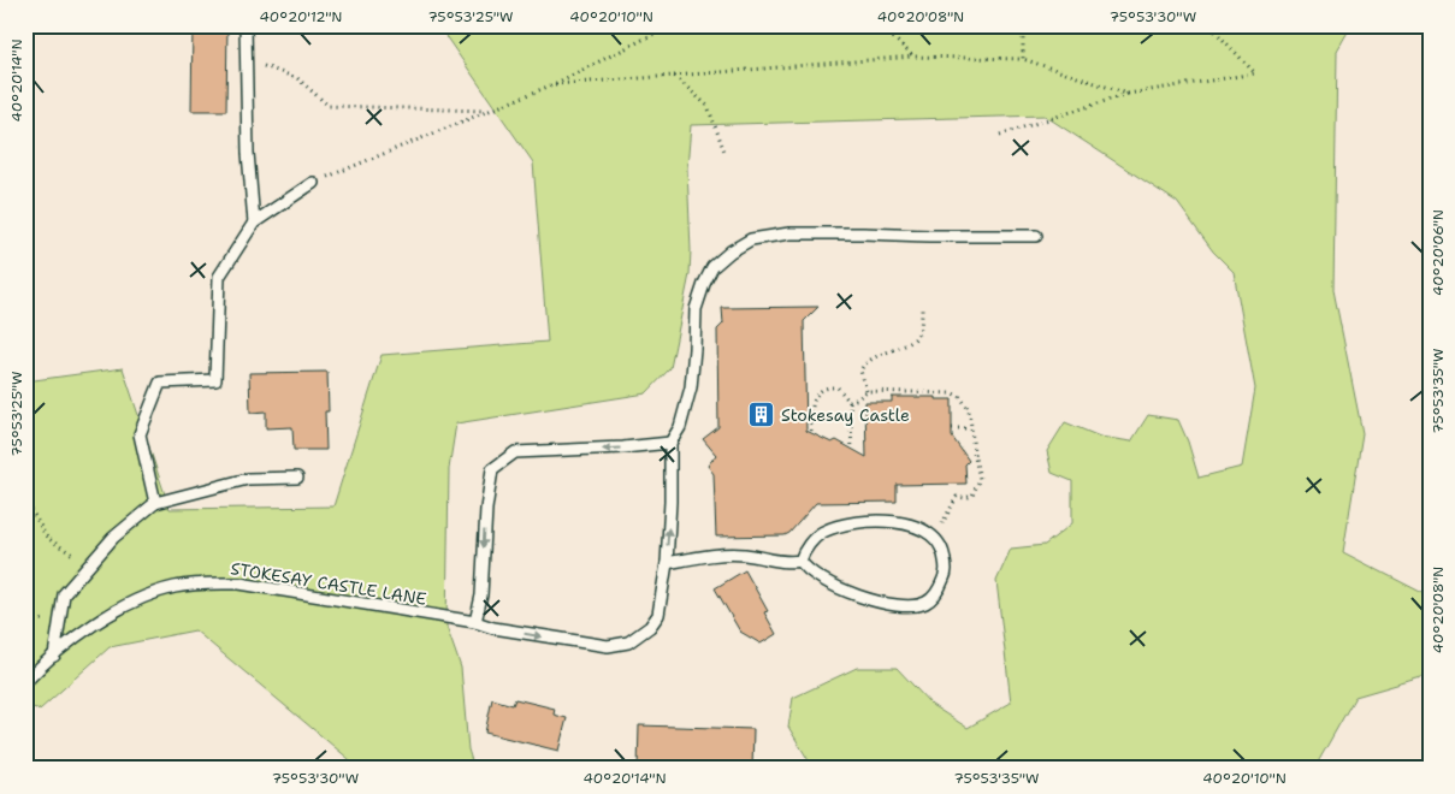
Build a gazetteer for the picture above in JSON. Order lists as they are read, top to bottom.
{
  "streets": {
    "lane": ["STOKESAY CASTLE LANE"]
  },
  "places": {
    "building": ["Stokesay Castle"]
  },
  "coordinates": [
    "40°20'12\"N",
    "75°53'25\"W",
    "40°20'10\"N",
    "40°20'08\"N",
    "75°53'30\"W",
    "40°20'14\"N",
    "40°20'06\"N",
    "75°53'35\"W"
  ]
}
